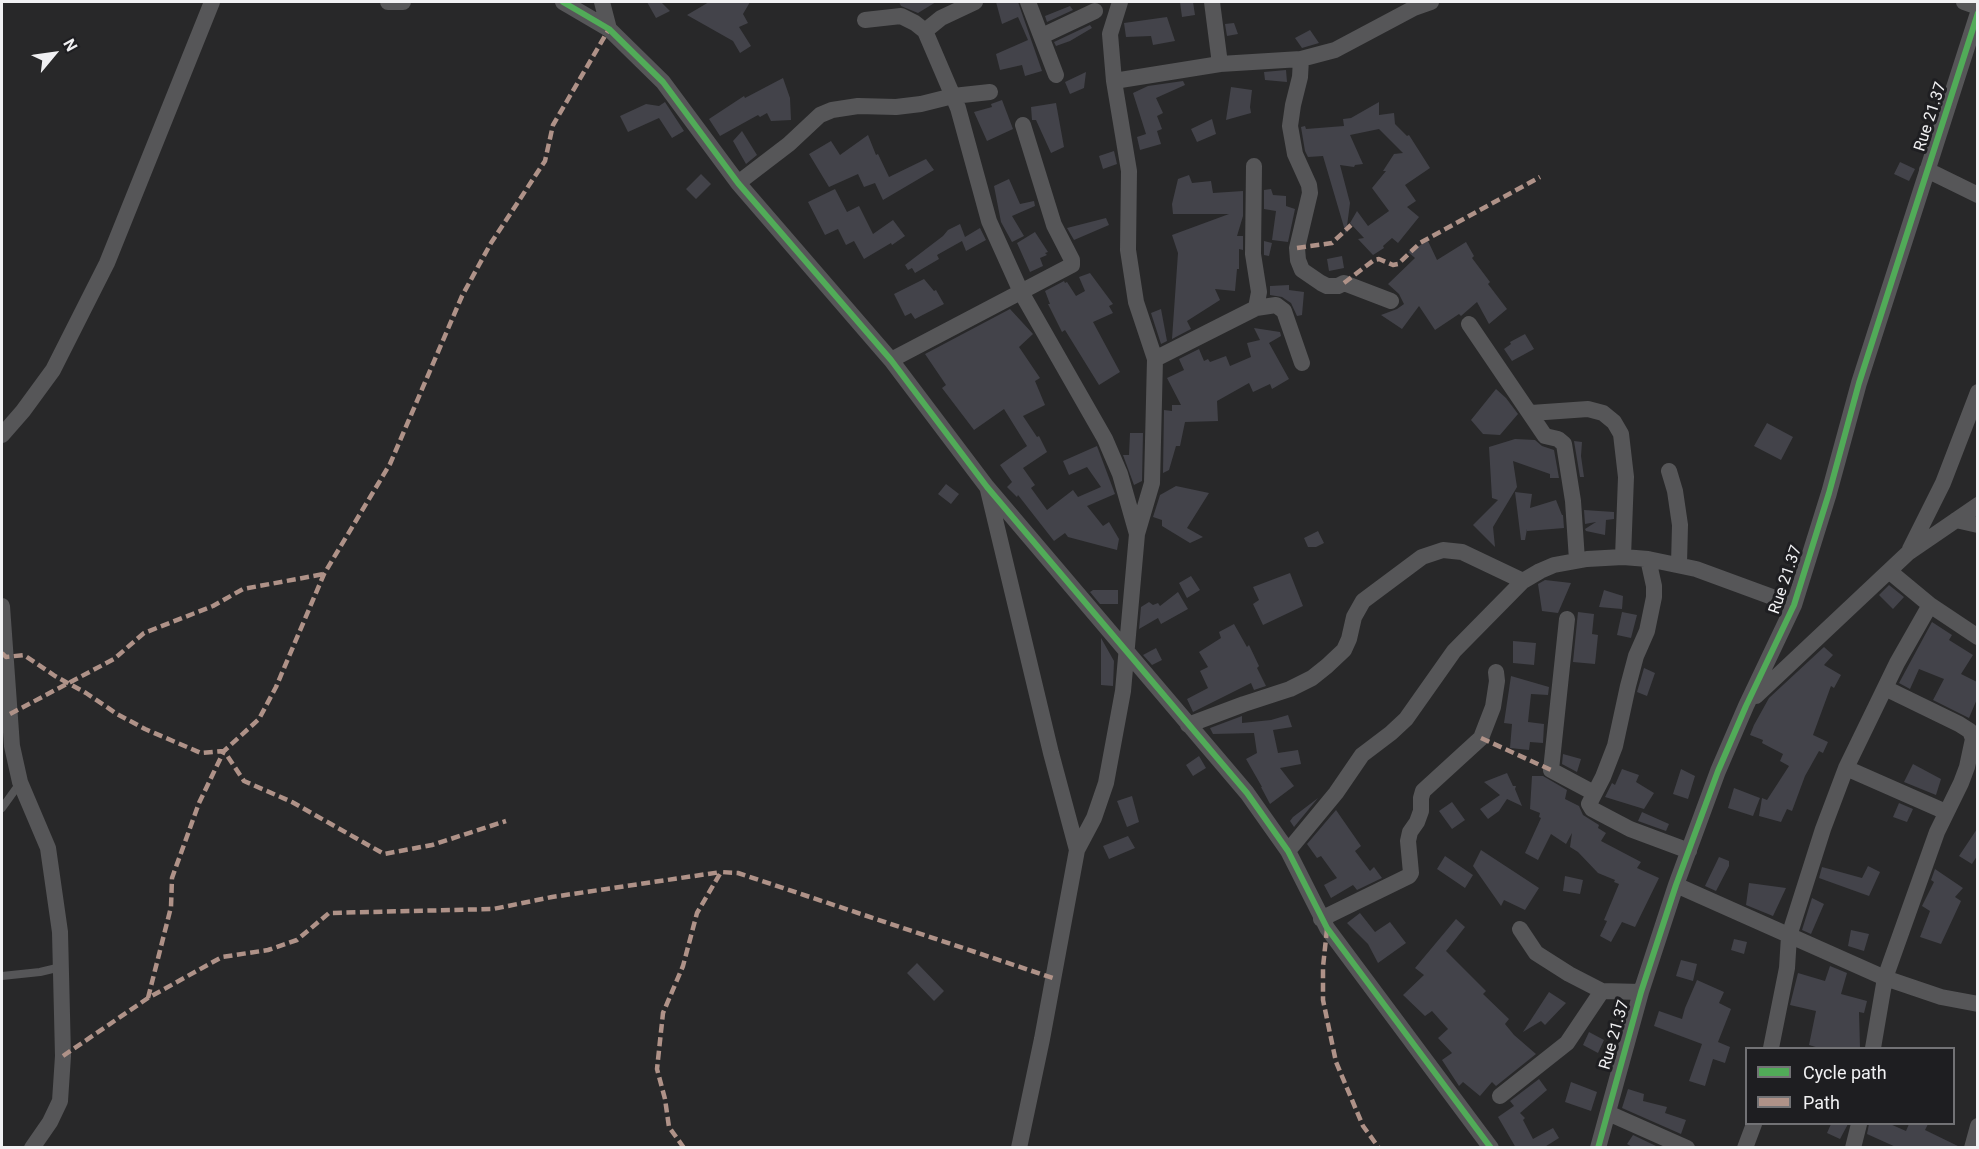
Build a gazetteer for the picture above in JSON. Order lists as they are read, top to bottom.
{
  "streets": {
    "street": ["Rue 21.37"]
  },
  "legend": ["Cycle path", "Path"],
  "north": "top right"
}
